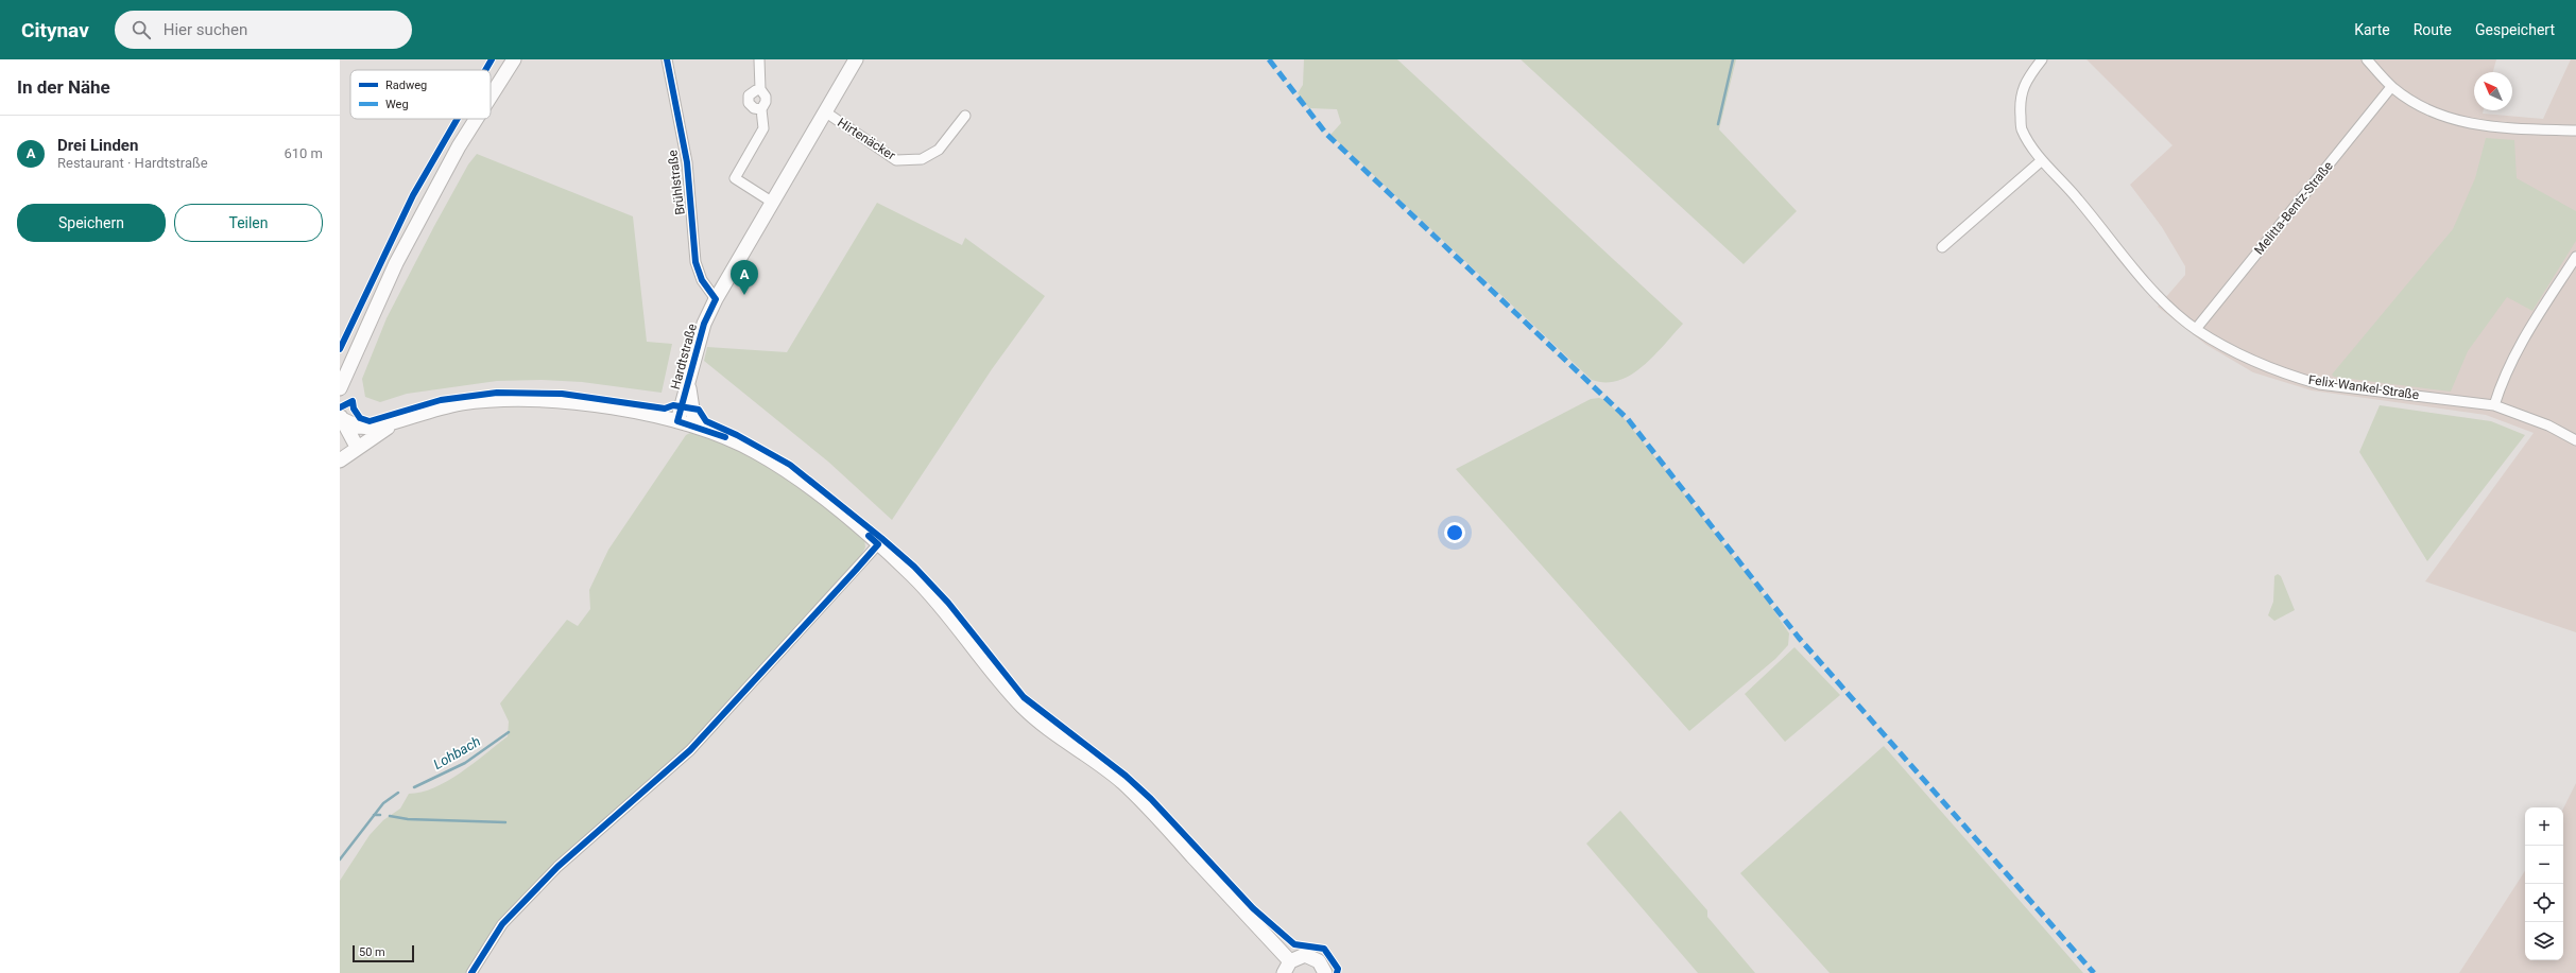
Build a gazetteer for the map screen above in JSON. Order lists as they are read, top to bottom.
{
  "streets": {
    "main road": ["Hardtstraße"],
    "street": [
      "Hirtenäcker",
      "Brühlstraße",
      "Melitta-Bentz-Straße",
      "Felix-Wankel-Straße"
    ]
  },
  "crossings": [
    ["Hirtenäcker", "Hardtstraße"],
    ["Brühlstraße", "Hardtstraße"],
    ["Melitta-Bentz-Straße", "Felix-Wankel-Straße"]
  ],
  "water": ["Lohbach"],
  "legend": ["Radweg", "Weg"],
  "scale_bar": "50 m",
  "north": "top left",
  "page": {
    "header": "Citynav",
    "search": "Hier suchen",
    "nav": ["Karte", "Route", "Gespeichert"],
    "heading": "In der Nähe",
    "list": [
      {
        "mark": "A",
        "name": "Drei Linden",
        "note": "Restaurant · Hardtstraße",
        "value": "610 m"
      }
    ],
    "buttons": ["Speichern", "Teilen"],
    "pins": "A",
    "map_buttons": ["+", "−"],
    "scale": "50 m"
  }
}
